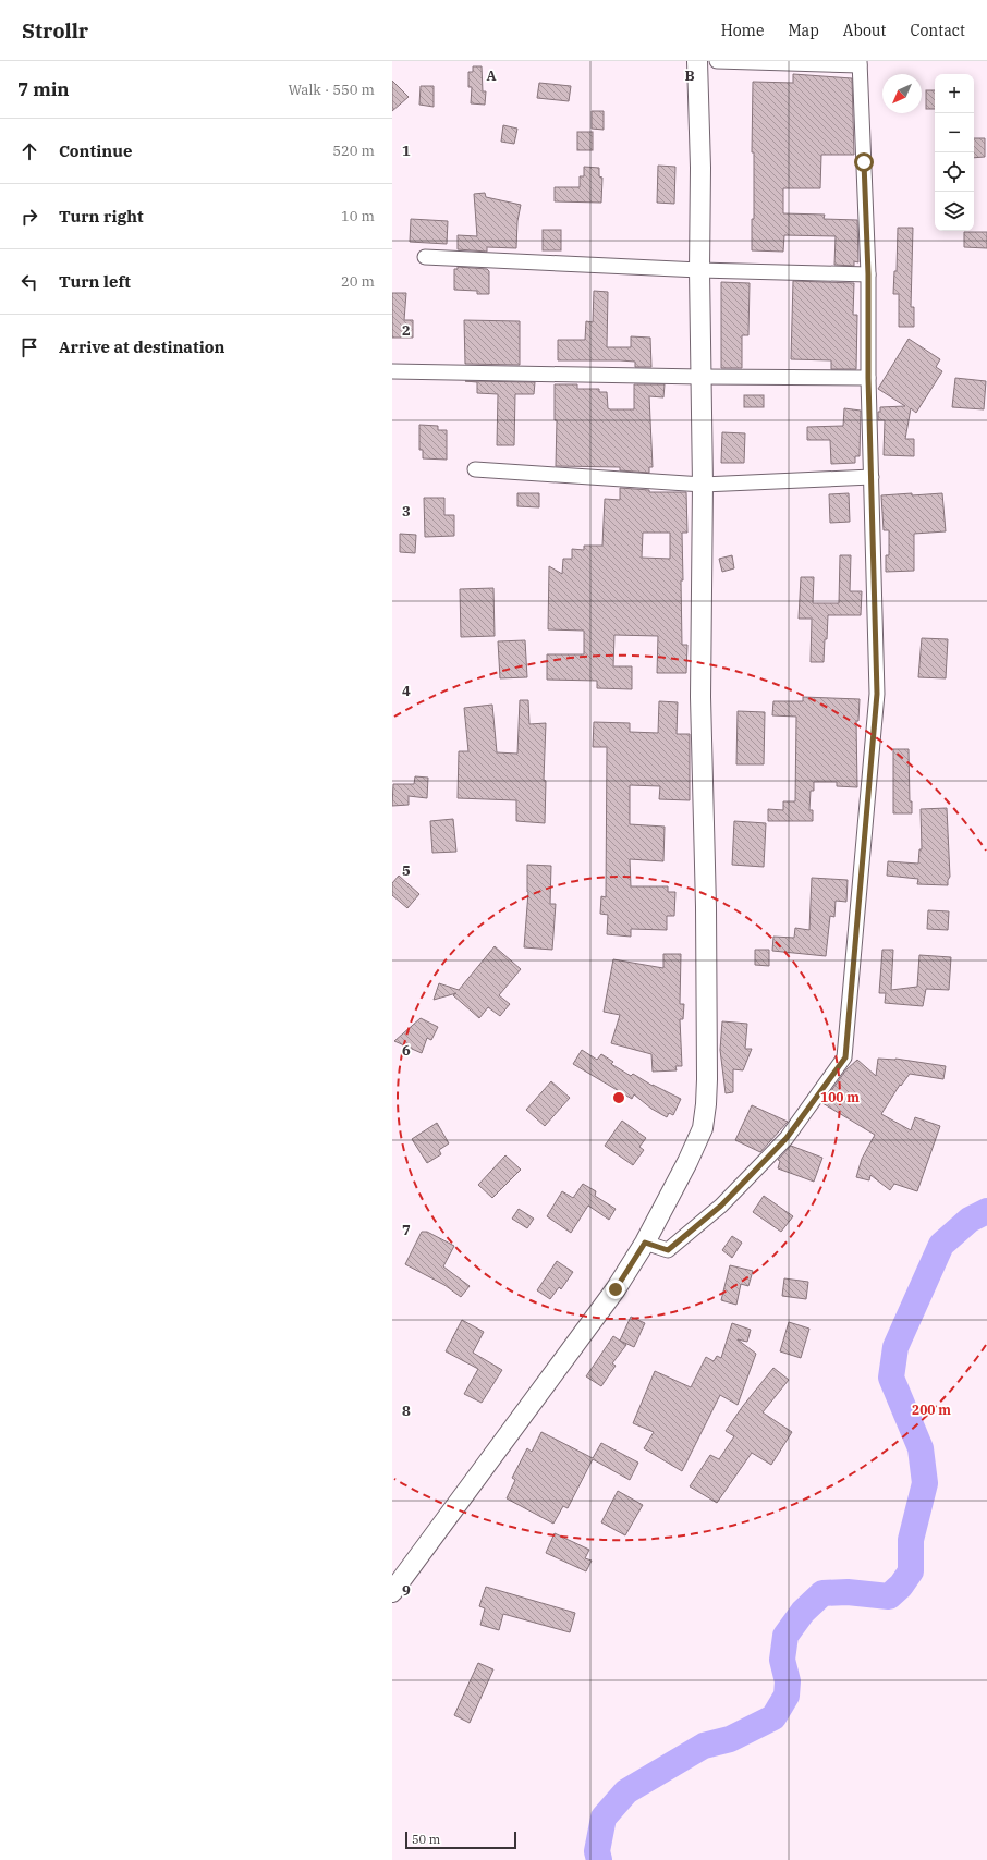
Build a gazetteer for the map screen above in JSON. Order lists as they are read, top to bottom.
{
  "scale_bar": "50 m",
  "north": "bottom left",
  "page": {
    "header": "Strollr",
    "nav": [
      "Home",
      "Map",
      "About",
      "Contact"
    ],
    "heading": ["7 min", "Walk · 550 m"],
    "map_buttons": ["+", "−"],
    "list": [
      ["Continue", "520 m"],
      ["Turn right", "10 m"],
      ["Turn left", "20 m"],
      "Arrive at destination"
    ],
    "scale": "50 m"
  },
  "grid": {
    "columns": ["A", "B"],
    "rows": [
      "1",
      "2",
      "3",
      "4",
      "5",
      "6",
      "7",
      "8",
      "9"
    ]
  },
  "rings": ["100 m", "200 m"]
}
